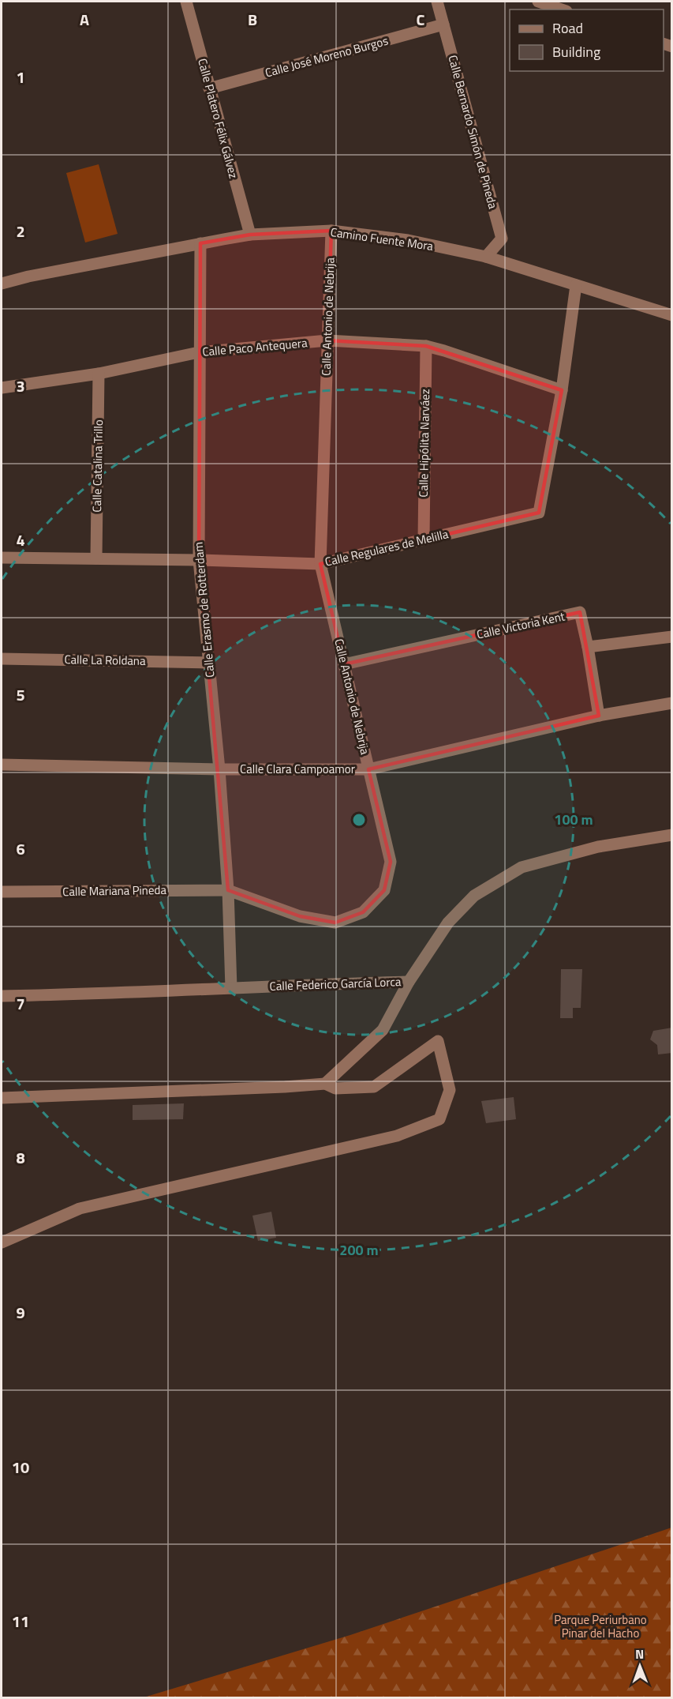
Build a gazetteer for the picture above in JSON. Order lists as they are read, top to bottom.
{
  "streets": {
    "street": [
      "Calle José Moreno Burgos",
      "Calle Platero Félix Gálvez",
      "Calle Bernardo Simón de Pineda",
      "Camino Fuente Mora",
      "Calle Antonio de Nebrija",
      "Calle Paco Antequera",
      "Calle Hipólita Narváez",
      "Calle Catalina Trillo",
      "Calle Regulares de Melilla",
      "Calle Erasmo de Rotterdam",
      "Calle Victoria Kent",
      "Calle La Roldana",
      "Calle Clara Campoamor",
      "Calle Mariana Pineda",
      "Calle Federico García Lorca"
    ]
  },
  "crossings": [
    ["Calle José Moreno Burgos", "Calle Platero Félix Gálvez"],
    ["Calle José Moreno Burgos", "Calle Bernardo Simón de Pineda"],
    ["Calle Platero Félix Gálvez", "Camino Fuente Mora"],
    ["Calle Bernardo Simón de Pineda", "Camino Fuente Mora"],
    ["Camino Fuente Mora", "Calle Antonio de Nebrija"],
    ["Camino Fuente Mora", "Calle Regulares de Melilla"],
    ["Camino Fuente Mora", "Calle Erasmo de Rotterdam"],
    ["Calle Antonio de Nebrija", "Calle Paco Antequera"],
    ["Calle Antonio de Nebrija", "Calle Regulares de Melilla"],
    ["Calle Antonio de Nebrija", "Calle Erasmo de Rotterdam"],
    ["Calle Antonio de Nebrija", "Calle Victoria Kent"],
    ["Calle Antonio de Nebrija", "Calle Clara Campoamor"],
    ["Calle Antonio de Nebrija", "Calle Mariana Pineda"],
    ["Calle Paco Antequera", "Calle Hipólita Narváez"],
    ["Calle Paco Antequera", "Calle Catalina Trillo"],
    ["Calle Paco Antequera", "Calle Regulares de Melilla"],
    ["Calle Paco Antequera", "Calle Erasmo de Rotterdam"],
    ["Calle Hipólita Narváez", "Calle Regulares de Melilla"],
    ["Calle Catalina Trillo", "Calle Regulares de Melilla"],
    ["Calle Regulares de Melilla", "Calle Erasmo de Rotterdam"],
    ["Calle Erasmo de Rotterdam", "Calle La Roldana"],
    ["Calle Erasmo de Rotterdam", "Calle Clara Campoamor"],
    ["Calle Erasmo de Rotterdam", "Calle Mariana Pineda"]
  ],
  "parks": ["Parque Periurbano Pinar del Hacho"],
  "legend": ["Road", "Building"],
  "north": "top",
  "grid": {
    "columns": ["A", "B", "C"],
    "rows": [
      "1",
      "2",
      "3",
      "4",
      "5",
      "6",
      "7",
      "8",
      "9",
      "10",
      "11"
    ]
  },
  "rings": ["100 m", "200 m"]
}
